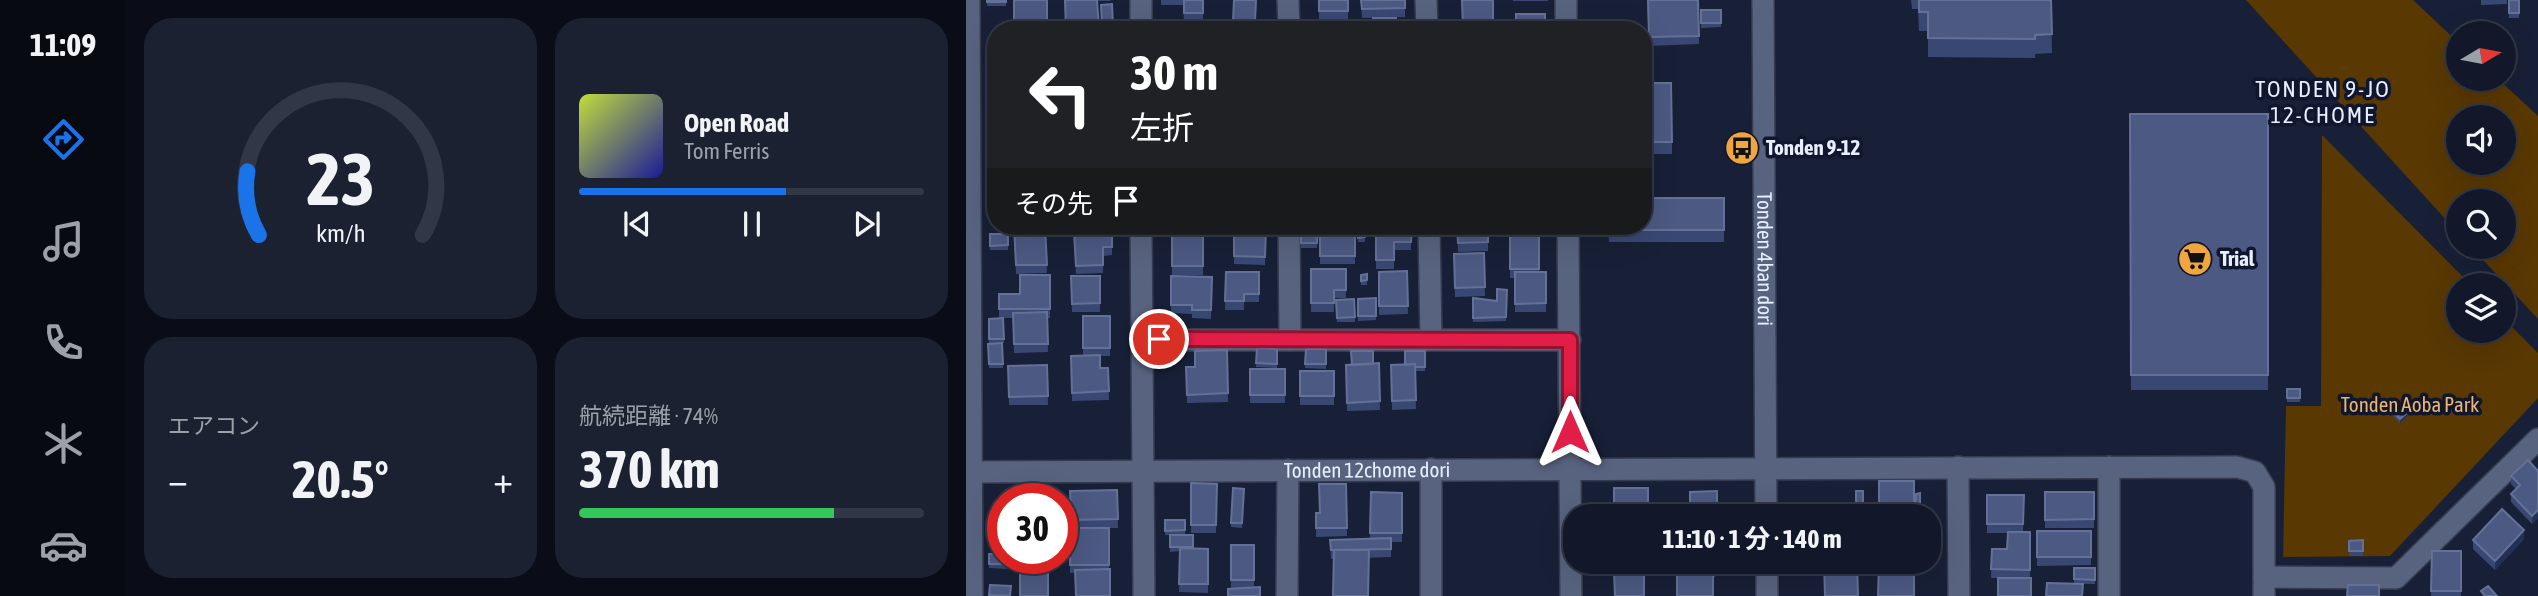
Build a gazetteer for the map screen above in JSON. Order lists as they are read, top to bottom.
{
  "streets": {
    "street": ["Tonden 4ban dori", "Tonden 12chome dori"]
  },
  "crossings": [
    ["Tonden 4ban dori", "Tonden 12chome dori"]
  ],
  "districts": ["TONDEN 9-JO 12-CHOME"],
  "parks": ["Tonden Aoba Park"],
  "places": {
    "bus stop": ["Tonden 9-12"],
    "supermarket": ["Trial"]
  },
  "north": "right",
  "page": {
    "tabs": "11:09",
    "turn": ["30 m", "左折"],
    "song": ["Open Road", "Tom Ferris"],
    "then": "その先",
    "tile": [
      "エアコン",
      ["航続距離 · 74%", "370 km"]
    ],
    "heat": ["−", "20.5°", "+"],
    "limit": "30",
    "trip": "11:10 · 1 分 · 140 m",
    "gauge": ["23", "km/h"]
  }
}
